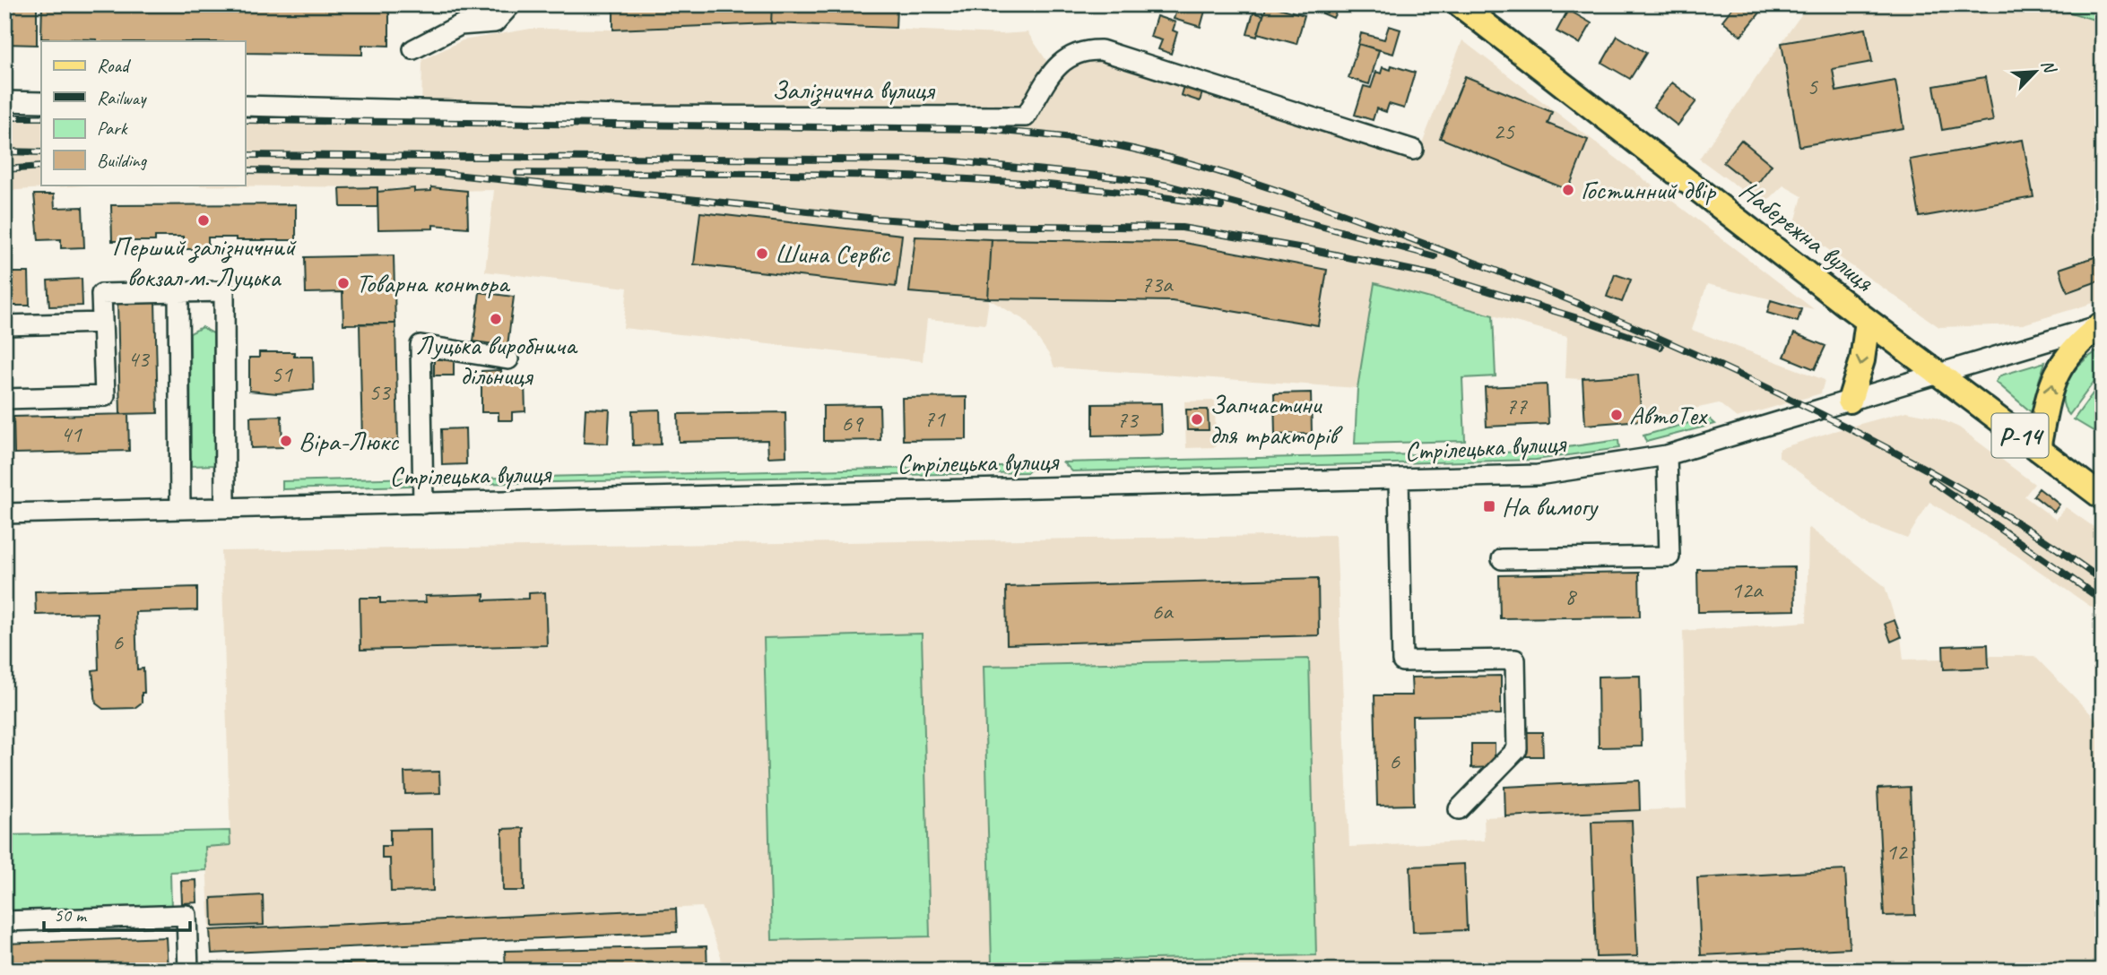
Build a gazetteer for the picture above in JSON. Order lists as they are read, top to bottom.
{
  "streets": {
    "main road": ["Набережна вулиця", "Р-14"],
    "street": ["Залізнична вулиця", "Стрілецька вулиця"]
  },
  "crossings": [
    ["Набережна вулиця", "Р-14"],
    ["Набережна вулиця", "Стрілецька вулиця"],
    ["Р-14", "Стрілецька вулиця"]
  ],
  "places": {
    "other": [
      "Гостинний двір",
      "Перший залізничний вокзал м. Луцька",
      "Шина Сервіс",
      "Товарна контора",
      "Луцька виробнича дільниця",
      "АвтоТех",
      "Запчастини для тракторів",
      "Віра-Люкс"
    ],
    "transit": ["На вимогу"]
  },
  "house_numbers": [
    "5",
    "25",
    "73а",
    "43",
    "51",
    "53",
    "77",
    "71",
    "73",
    "69",
    "41",
    "12а",
    "8",
    "6а",
    "6",
    "6",
    "12"
  ],
  "legend": [
    "Road",
    "Railway",
    "Park",
    "Building"
  ],
  "scale_bar": "50 m",
  "north": "top right"
}
